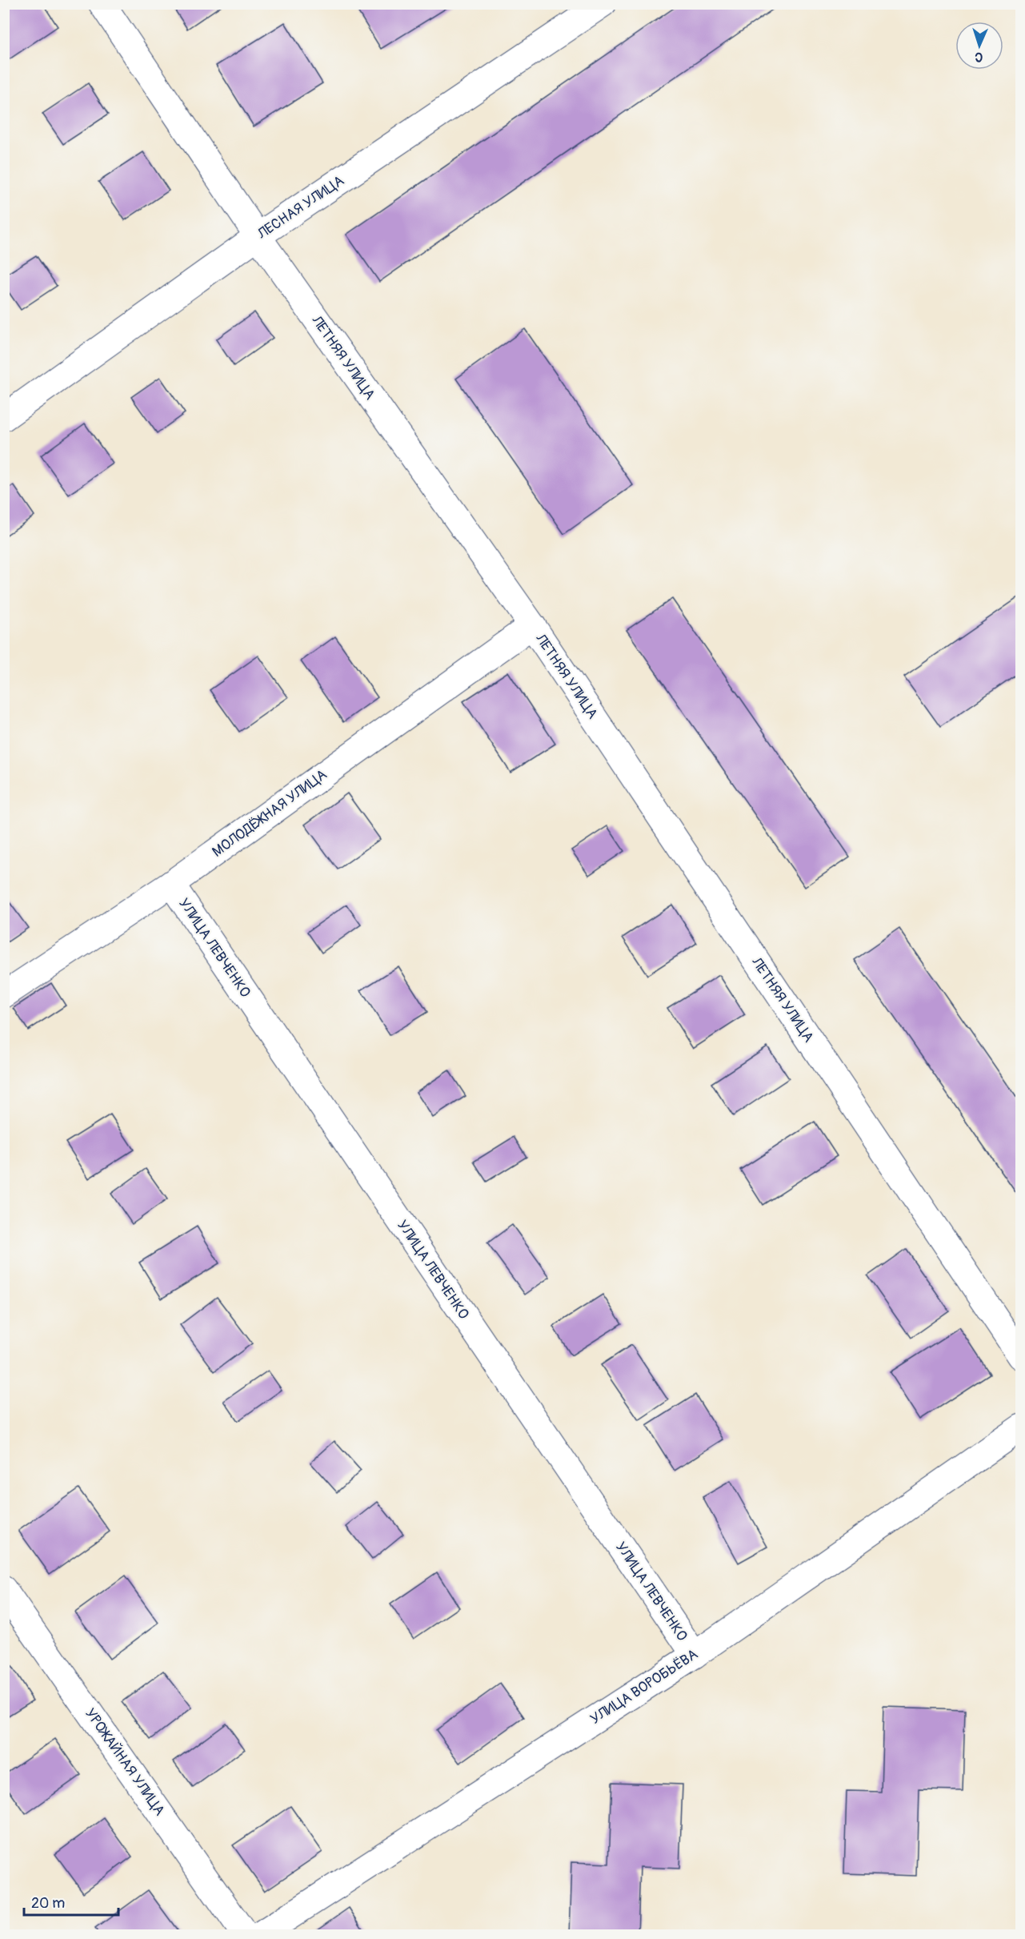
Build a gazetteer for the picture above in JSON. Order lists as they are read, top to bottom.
{
  "streets": {
    "street": [
      "ЛЕСНАЯ УЛИЦА",
      "ЛЕТНЯЯ УЛИЦА",
      "МОЛОДЁЖНАЯ УЛИЦА",
      "УЛИЦА ЛЕВЧЕНКО",
      "УЛИЦА ВОРОБЬЁВА",
      "УРОЖАЙНАЯ УЛИЦА"
    ]
  },
  "crossings": [
    ["ЛЕСНАЯ УЛИЦА", "ЛЕТНЯЯ УЛИЦА"],
    ["ЛЕТНЯЯ УЛИЦА", "МОЛОДЁЖНАЯ УЛИЦА"],
    ["МОЛОДЁЖНАЯ УЛИЦА", "УЛИЦА ЛЕВЧЕНКО"],
    ["УЛИЦА ЛЕВЧЕНКО", "УЛИЦА ВОРОБЬЁВА"]
  ],
  "scale_bar": "20 m",
  "north": "bottom"
}
